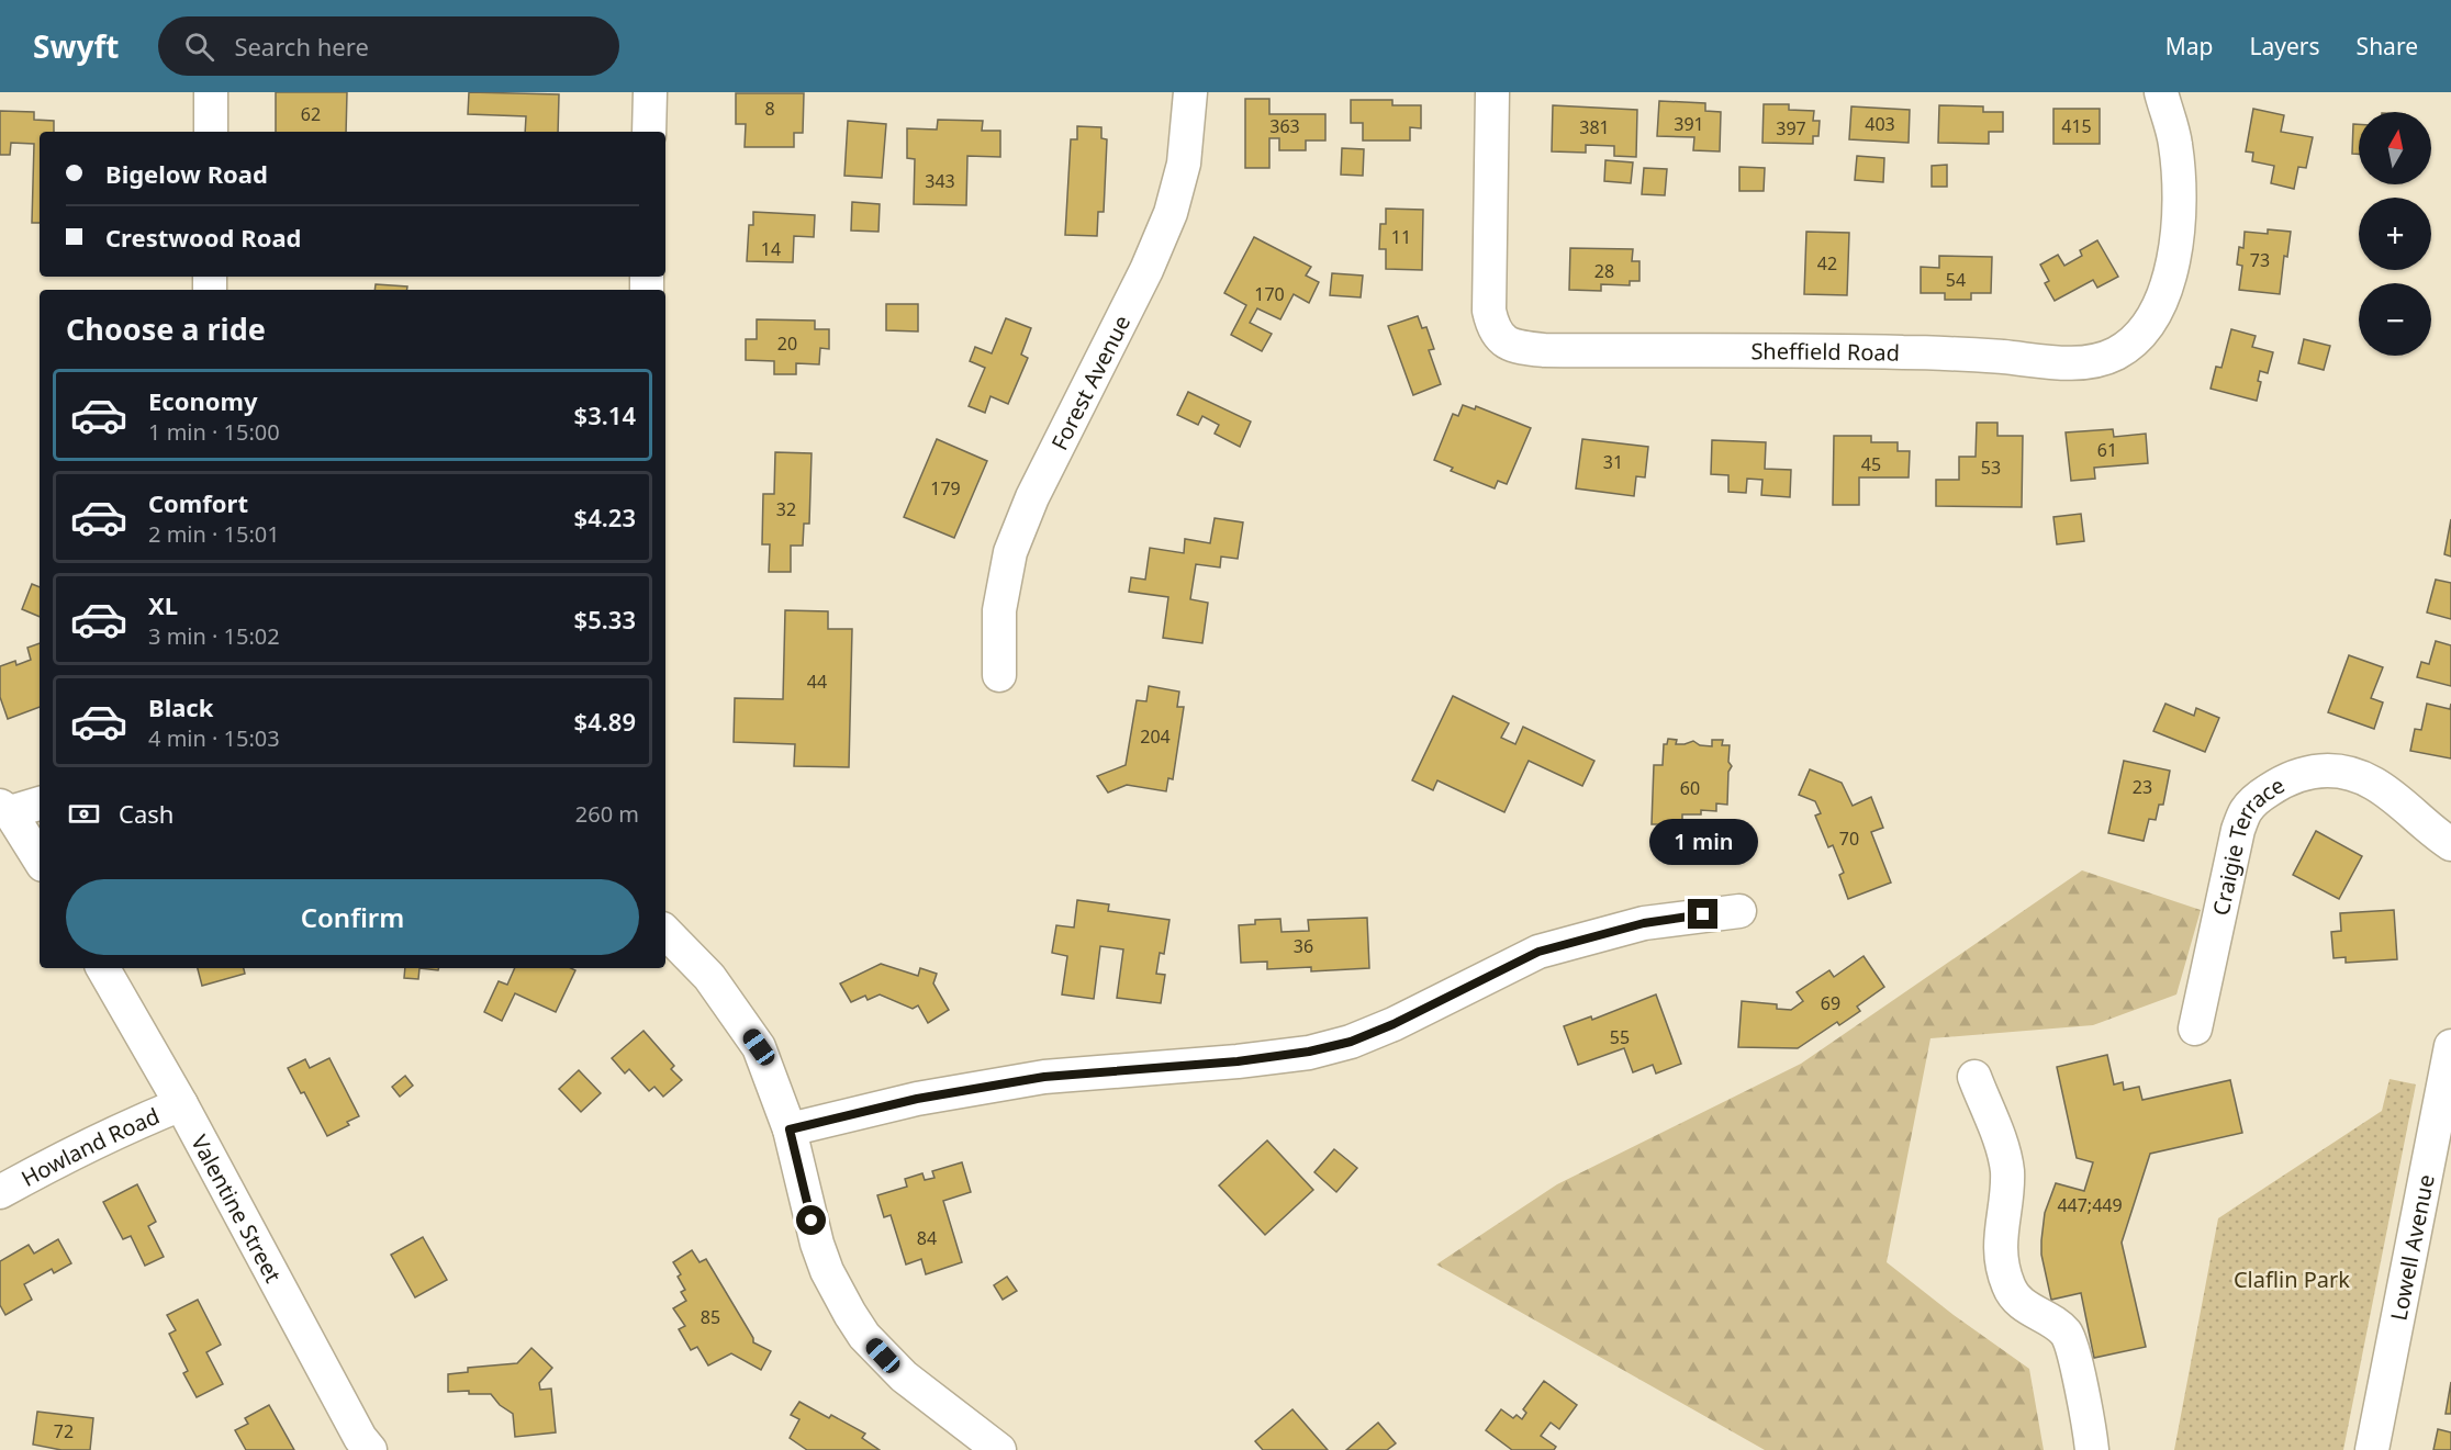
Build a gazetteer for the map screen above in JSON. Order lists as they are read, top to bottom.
{
  "streets": {
    "street": [
      "Sheffield Road",
      "Forest Avenue",
      "Craigie Terrace",
      "Howland Road",
      "Valentine Street",
      "Lowell Avenue"
    ]
  },
  "crossings": [
    ["Howland Road", "Valentine Street"]
  ],
  "parks": ["Claflin Park"],
  "house_numbers": [
    "8",
    "62",
    "391",
    "403",
    "363",
    "415",
    "381",
    "397",
    "343",
    "11",
    "14",
    "73",
    "42",
    "28",
    "54",
    "170",
    "20",
    "61",
    "31",
    "45",
    "53",
    "179",
    "32",
    "44",
    "204",
    "23",
    "60",
    "70",
    "36",
    "69",
    "55",
    "447;449",
    "84",
    "85",
    "72"
  ],
  "north": "top",
  "page": {
    "header": "Swyft",
    "search": "Search here",
    "nav": ["Map", "Layers", "Share"],
    "map_buttons": ["+", "−"],
    "banner": ["Bigelow Road", "Crestwood Road"],
    "heading": "Choose a ride",
    "list": [
      {
        "name": "Economy",
        "note": "1 min · 15:00",
        "value": "$3.14"
      },
      {
        "name": "Comfort",
        "note": "2 min · 15:01",
        "value": "$4.23"
      },
      {
        "name": "XL",
        "note": "3 min · 15:02",
        "value": "$5.33"
      },
      {
        "name": "Black",
        "note": "4 min · 15:03",
        "value": "$4.89"
      }
    ],
    "pay": ["Cash", "260 m"],
    "bubble": "1 min",
    "buttons": "Confirm"
  }
}
